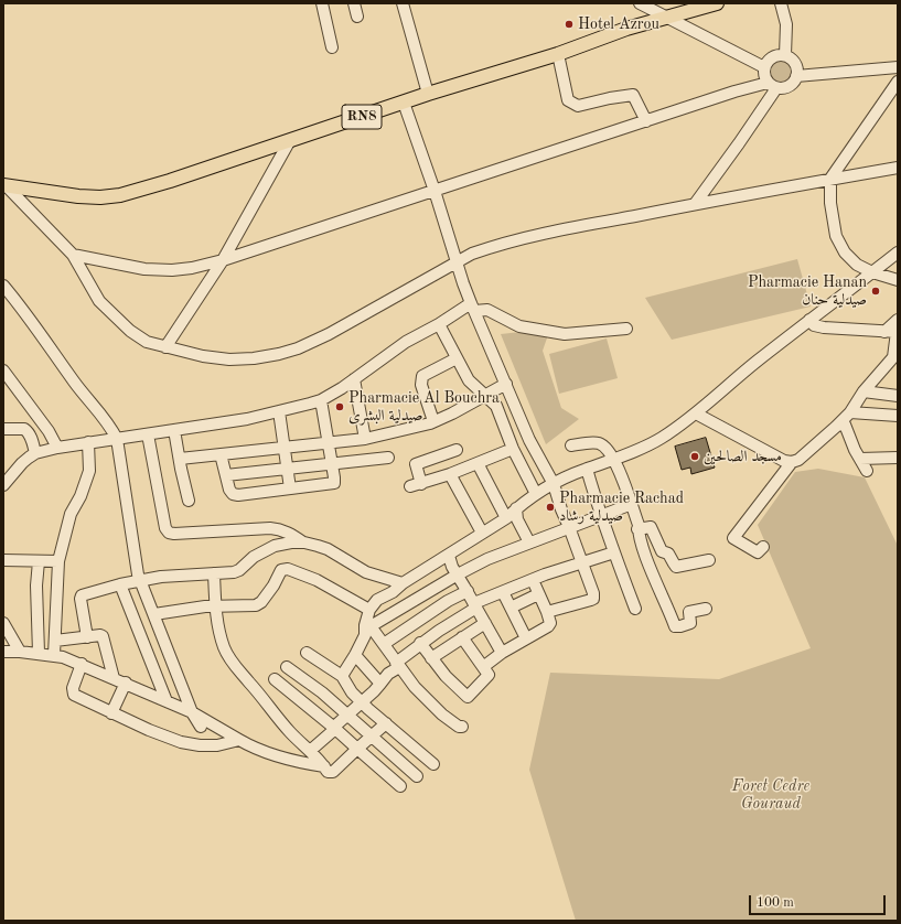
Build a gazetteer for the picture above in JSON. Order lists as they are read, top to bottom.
{
  "streets": {
    "main road": ["RN8"]
  },
  "parks": ["Foret Cedre Gouraud"],
  "places": [
    "Hotel Azrou",
    "Pharmacie Hanan صيدلية حنان",
    "Pharmacie Al Bouchra صيدلية البشرى",
    "مسجد الصالحين",
    "Pharmacie Rachad صيدلية رشاد"
  ],
  "scale_bar": "100 m"
}
